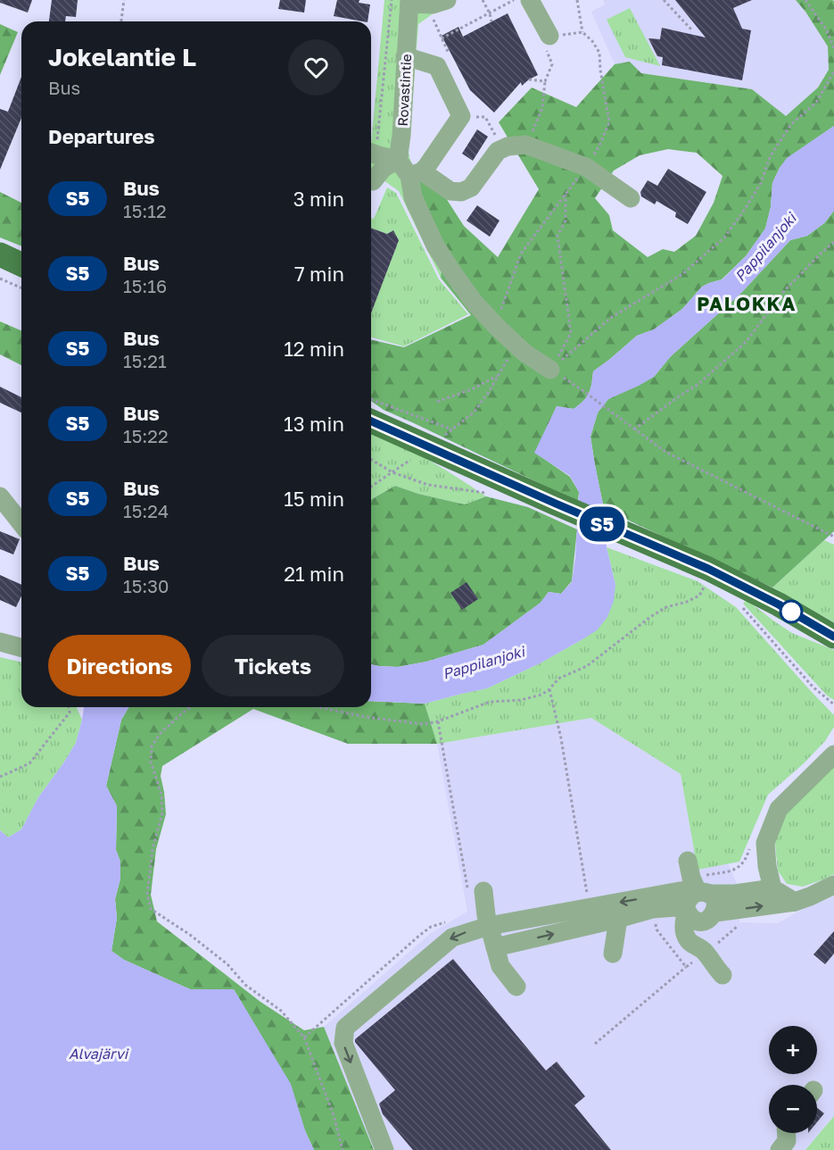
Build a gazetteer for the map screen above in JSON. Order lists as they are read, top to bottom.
{
  "streets": {
    "street": ["Rovastintie"]
  },
  "districts": ["PALOKKA"],
  "water": ["Pappilanjoki", "Alvajärvi"],
  "lines": ["bus line S5"],
  "page": {
    "on_map": "S5",
    "heading": [
      ["Jokelantie L", "Bus"],
      "Departures"
    ],
    "list": [
      {
        "mark": "S5",
        "name": "Bus",
        "note": "15:12",
        "value": "3 min"
      },
      {
        "mark": "S5",
        "name": "Bus",
        "note": "15:16",
        "value": "7 min"
      },
      {
        "mark": "S5",
        "name": "Bus",
        "note": "15:21",
        "value": "12 min"
      },
      {
        "mark": "S5",
        "name": "Bus",
        "note": "15:22",
        "value": "13 min"
      },
      {
        "mark": "S5",
        "name": "Bus",
        "note": "15:24",
        "value": "15 min"
      },
      {
        "mark": "S5",
        "name": "Bus",
        "note": "15:30",
        "value": "21 min"
      }
    ],
    "buttons": ["Directions", "Tickets"],
    "map_buttons": ["+", "−"]
  }
}
